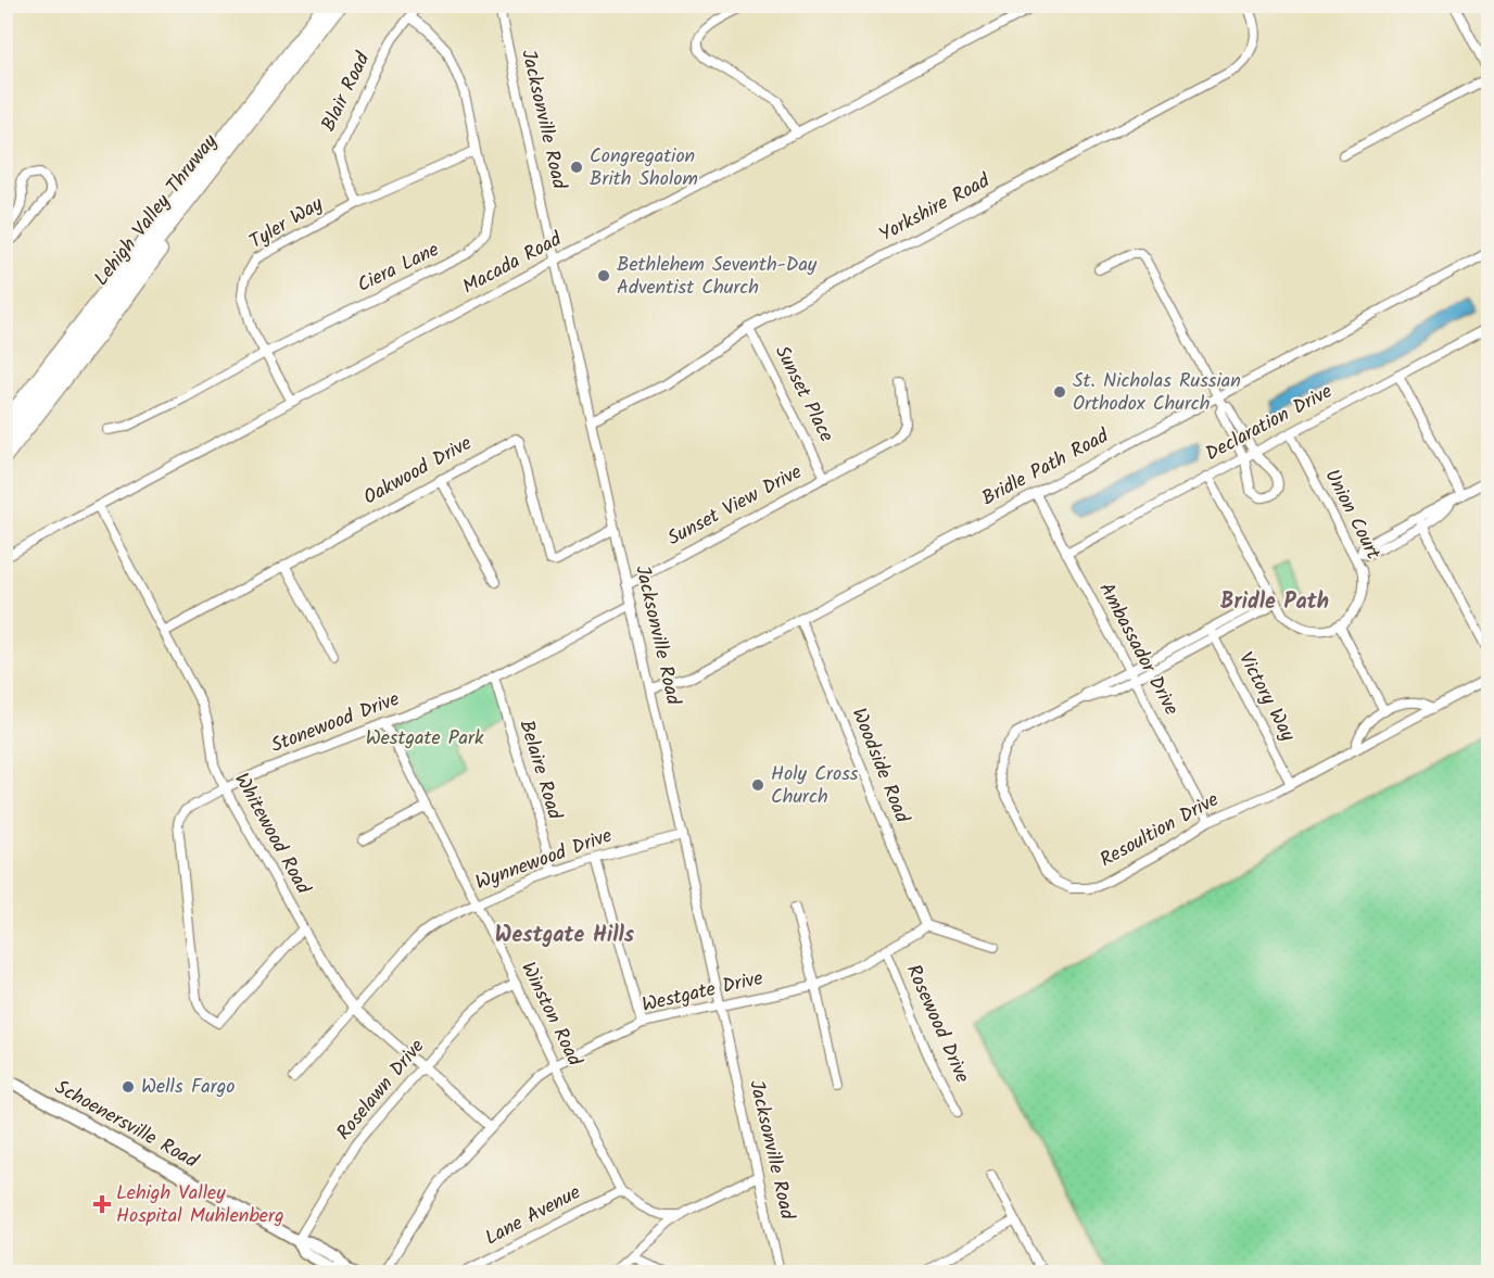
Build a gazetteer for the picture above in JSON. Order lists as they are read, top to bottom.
{
  "streets": {
    "highway": ["Lehigh Valley Thruway"],
    "main road": ["Schoenersville Road"],
    "street": [
      "Blair Road",
      "Jacksonville Road",
      "Yorkshire Road",
      "Tyler Way",
      "Macada Road",
      "Ciera Lane",
      "Sunset Place",
      "Declaration Drive",
      "Bridle Path Road",
      "Oakwood Drive",
      "Sunset View Drive",
      "Union Court",
      "Ambassador Drive",
      "Victory Way",
      "Stonewood Drive",
      "Woodside Road",
      "Belaire Road",
      "Resoultion Drive",
      "Whitewood Road",
      "Wynnewood Drive",
      "Westgate Drive",
      "Winston Road",
      "Rosewood Drive",
      "Roselawn Drive",
      "Lane Avenue"
    ]
  },
  "crossings": [
    ["Blair Road", "Tyler Way"],
    ["Blair Road", "Ciera Lane"],
    ["Jacksonville Road", "Yorkshire Road"],
    ["Jacksonville Road", "Macada Road"],
    ["Jacksonville Road", "Bridle Path Road"],
    ["Jacksonville Road", "Oakwood Drive"],
    ["Jacksonville Road", "Sunset View Drive"],
    ["Jacksonville Road", "Stonewood Drive"],
    ["Jacksonville Road", "Wynnewood Drive"],
    ["Jacksonville Road", "Westgate Drive"],
    ["Yorkshire Road", "Sunset Place"],
    ["Tyler Way", "Macada Road"],
    ["Tyler Way", "Ciera Lane"],
    ["Macada Road", "Whitewood Road"],
    ["Sunset Place", "Sunset View Drive"],
    ["Declaration Drive", "Union Court"],
    ["Declaration Drive", "Ambassador Drive"],
    ["Bridle Path Road", "Ambassador Drive"],
    ["Bridle Path Road", "Woodside Road"],
    ["Oakwood Drive", "Whitewood Road"],
    ["Ambassador Drive", "Resoultion Drive"],
    ["Victory Way", "Resoultion Drive"],
    ["Stonewood Drive", "Belaire Road"],
    ["Stonewood Drive", "Whitewood Road"],
    ["Stonewood Drive", "Winston Road"],
    ["Woodside Road", "Westgate Drive"],
    ["Belaire Road", "Wynnewood Drive"],
    ["Whitewood Road", "Wynnewood Drive"],
    ["Whitewood Road", "Westgate Drive"],
    ["Whitewood Road", "Roselawn Drive"],
    ["Wynnewood Drive", "Winston Road"],
    ["Westgate Drive", "Winston Road"],
    ["Westgate Drive", "Rosewood Drive"],
    ["Winston Road", "Roselawn Drive"],
    ["Winston Road", "Lane Avenue"],
    ["Roselawn Drive", "Schoenersville Road"]
  ],
  "districts": ["Bridle Path", "Westgate Hills"],
  "parks": ["Westgate Park"],
  "places": {
    "other": [
      "Congregation Brith Sholom",
      "Bethlehem Seventh-Day Adventist Church",
      "St. Nicholas Russian Orthodox Church",
      "Holy Cross Church",
      "Wells Fargo"
    ],
    "health": ["Lehigh Valley Hospital Muhlenberg"]
  }
}
